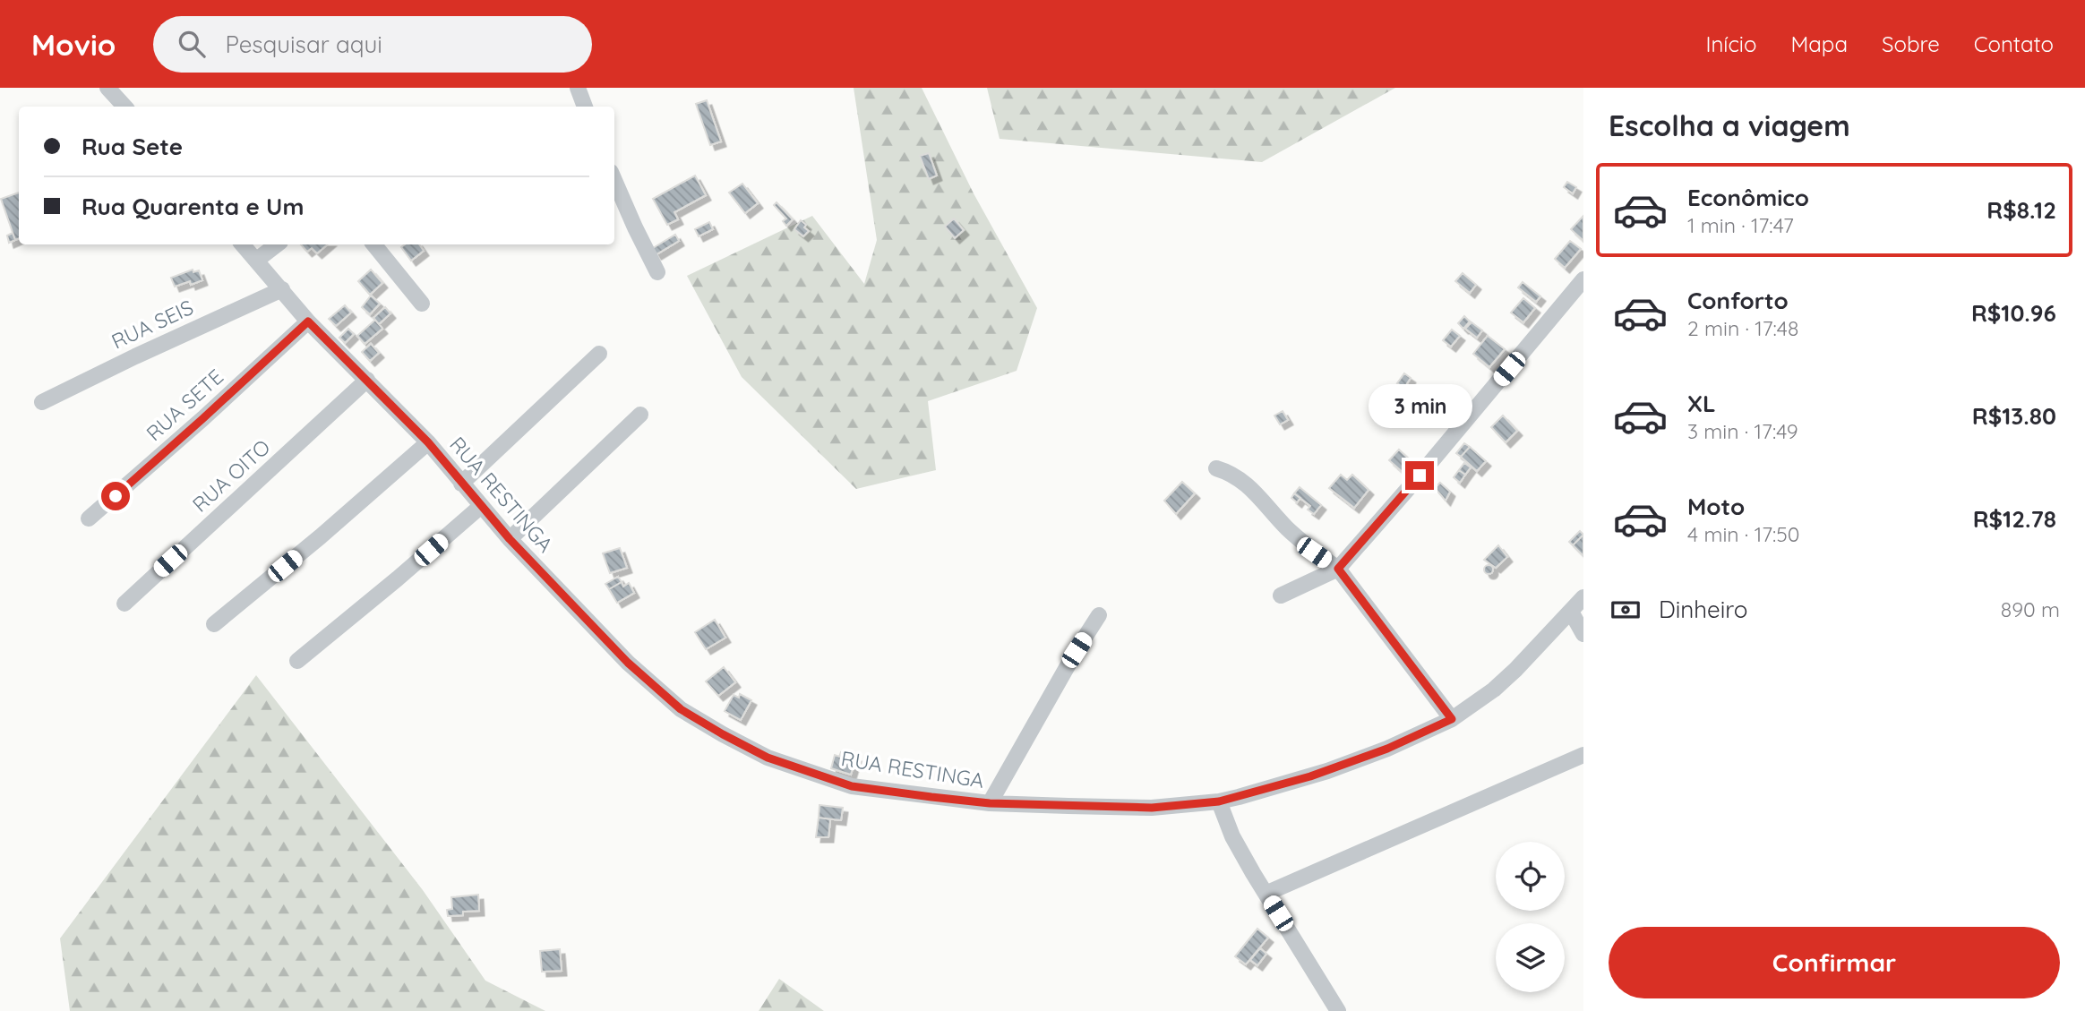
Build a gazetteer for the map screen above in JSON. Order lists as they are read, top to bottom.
{
  "streets": {
    "street": [
      "RUA SEIS",
      "RUA SETE",
      "RUA OITO",
      "RUA RESTINGA"
    ]
  },
  "crossings": [
    ["RUA SEIS", "RUA RESTINGA"],
    ["RUA SETE", "RUA RESTINGA"],
    ["RUA OITO", "RUA RESTINGA"]
  ],
  "page": {
    "header": "Movio",
    "search": "Pesquisar aqui",
    "nav": [
      "Início",
      "Mapa",
      "Sobre",
      "Contato"
    ],
    "heading": "Escolha a viagem",
    "banner": ["Rua Sete", "Rua Quarenta e Um"],
    "list": [
      {
        "name": "Econômico",
        "note": "1 min · 17:47",
        "value": "R$8.12"
      },
      {
        "name": "Conforto",
        "note": "2 min · 17:48",
        "value": "R$10.96"
      },
      {
        "name": "XL",
        "note": "3 min · 17:49",
        "value": "R$13.80"
      },
      {
        "name": "Moto",
        "note": "4 min · 17:50",
        "value": "R$12.78"
      }
    ],
    "bubble": "3 min",
    "pay": ["Dinheiro", "890 m"],
    "buttons": "Confirmar"
  }
}
